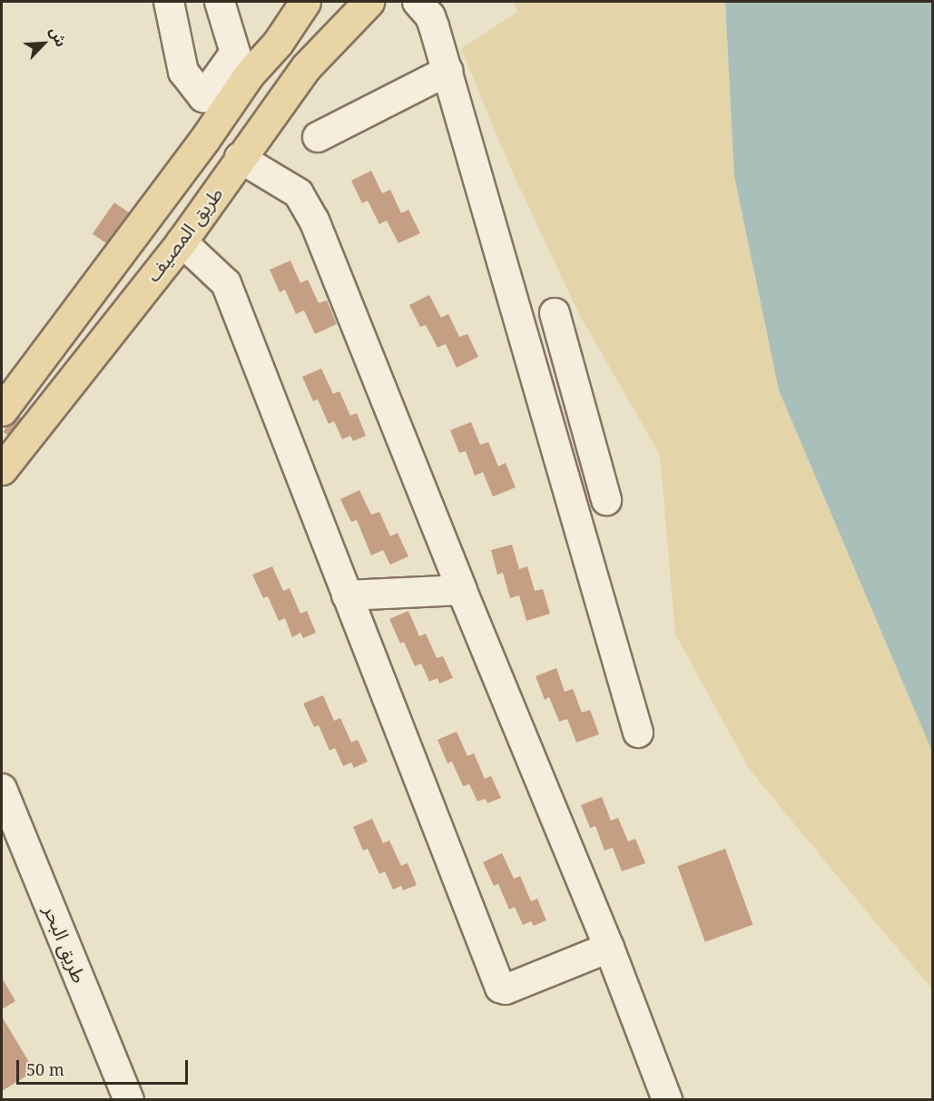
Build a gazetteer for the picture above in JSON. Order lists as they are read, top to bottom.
{
  "streets": {
    "main road": ["طريق المصيف"],
    "street": ["طريق البحر"]
  },
  "scale_bar": "50 m",
  "north": "top right"
}
